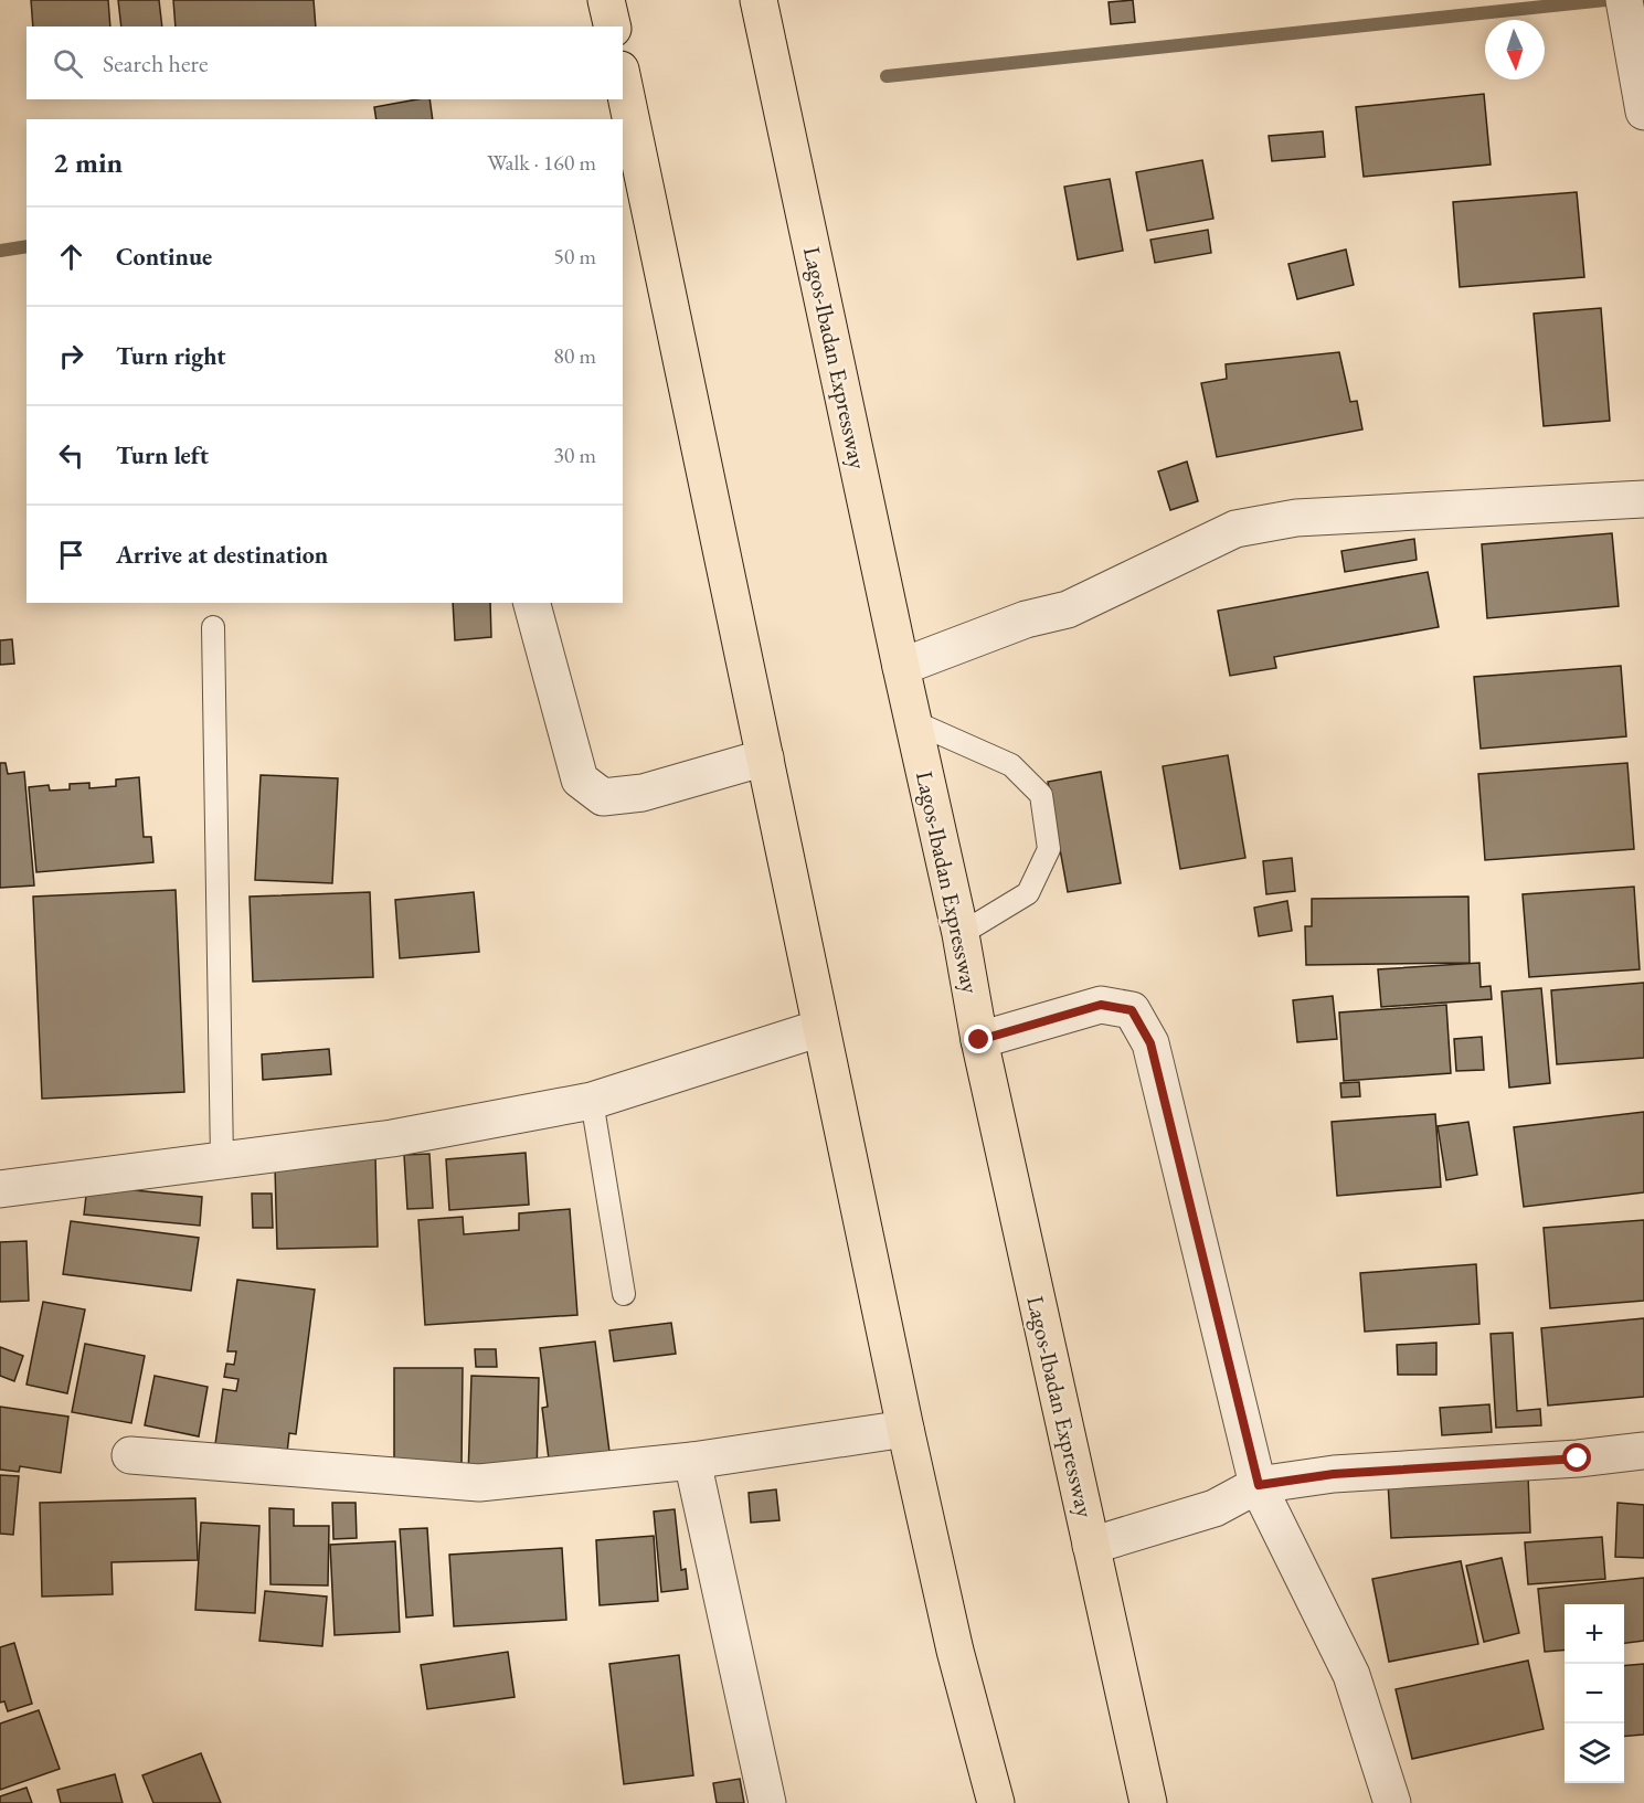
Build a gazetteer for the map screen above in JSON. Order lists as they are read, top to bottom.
{
  "streets": {
    "highway": ["Lagos-Ibadan Expressway"]
  },
  "north": "bottom",
  "page": {
    "search": "Search here",
    "heading": ["2 min", "Walk · 160 m"],
    "list": [
      ["Continue", "50 m"],
      ["Turn right", "80 m"],
      ["Turn left", "30 m"],
      "Arrive at destination"
    ],
    "map_buttons": ["+", "−"]
  }
}
